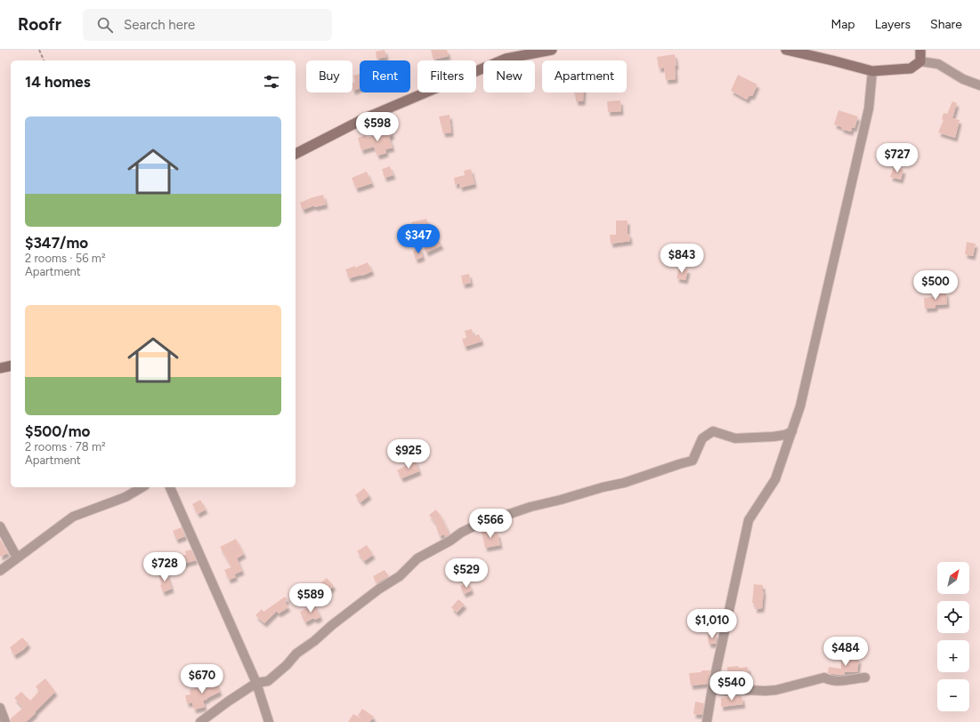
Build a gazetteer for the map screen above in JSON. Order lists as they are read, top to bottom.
{
  "north": "top right",
  "page": {
    "header": "Roofr",
    "search": "Search here",
    "nav": ["Map", "Layers", "Share"],
    "chip": [
      "Buy",
      "Rent",
      "Filters",
      "New",
      "Apartment"
    ],
    "heading": "14 homes",
    "list": [
      {
        "name": "$347/mo",
        "note": "2 rooms · 56 m² · Apartment"
      },
      {
        "name": "$500/mo",
        "note": "2 rooms · 78 m² · Apartment"
      }
    ],
    "price": [
      "$598",
      "$727",
      "$347",
      "$843",
      "$500",
      "$925",
      "$566",
      "$728",
      "$529",
      "$589",
      "$1,010",
      "$484",
      "$670",
      "$540"
    ],
    "map_buttons": ["+", "−"]
  }
}
